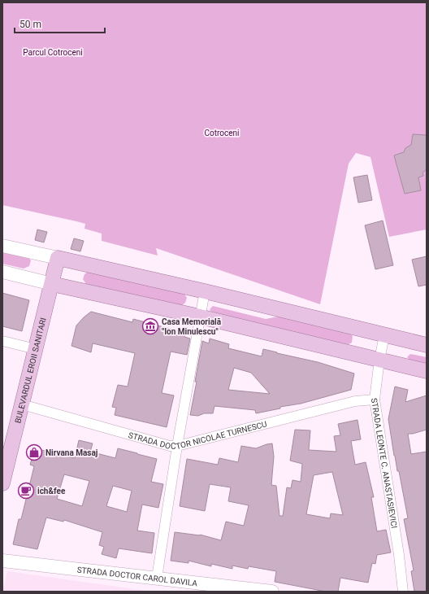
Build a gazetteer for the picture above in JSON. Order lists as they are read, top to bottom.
{
  "streets": {
    "main road": ["BULEVARDUL EROII SANITARI"],
    "street": ["STRADA DOCTOR NICOLAE TURNESCU", "STRADA LEONTE C. ANASTASIEVICI", "STRADA DOCTOR CAROL DAVILA"]
  },
  "crossings": [
    ["BULEVARDUL EROII SANITARI", "STRADA DOCTOR NICOLAE TURNESCU"],
    ["STRADA DOCTOR NICOLAE TURNESCU", "STRADA LEONTE C. ANASTASIEVICI"]
  ],
  "parks": ["Parcul Cotroceni", "Cotroceni"],
  "places": {
    "museum": ["Casa Memorială \"Ion Minulescu\""],
    "shop": ["Nirvana Masaj"],
    "cafe": ["ich&fee"]
  },
  "scale_bar": "50 m"
}
